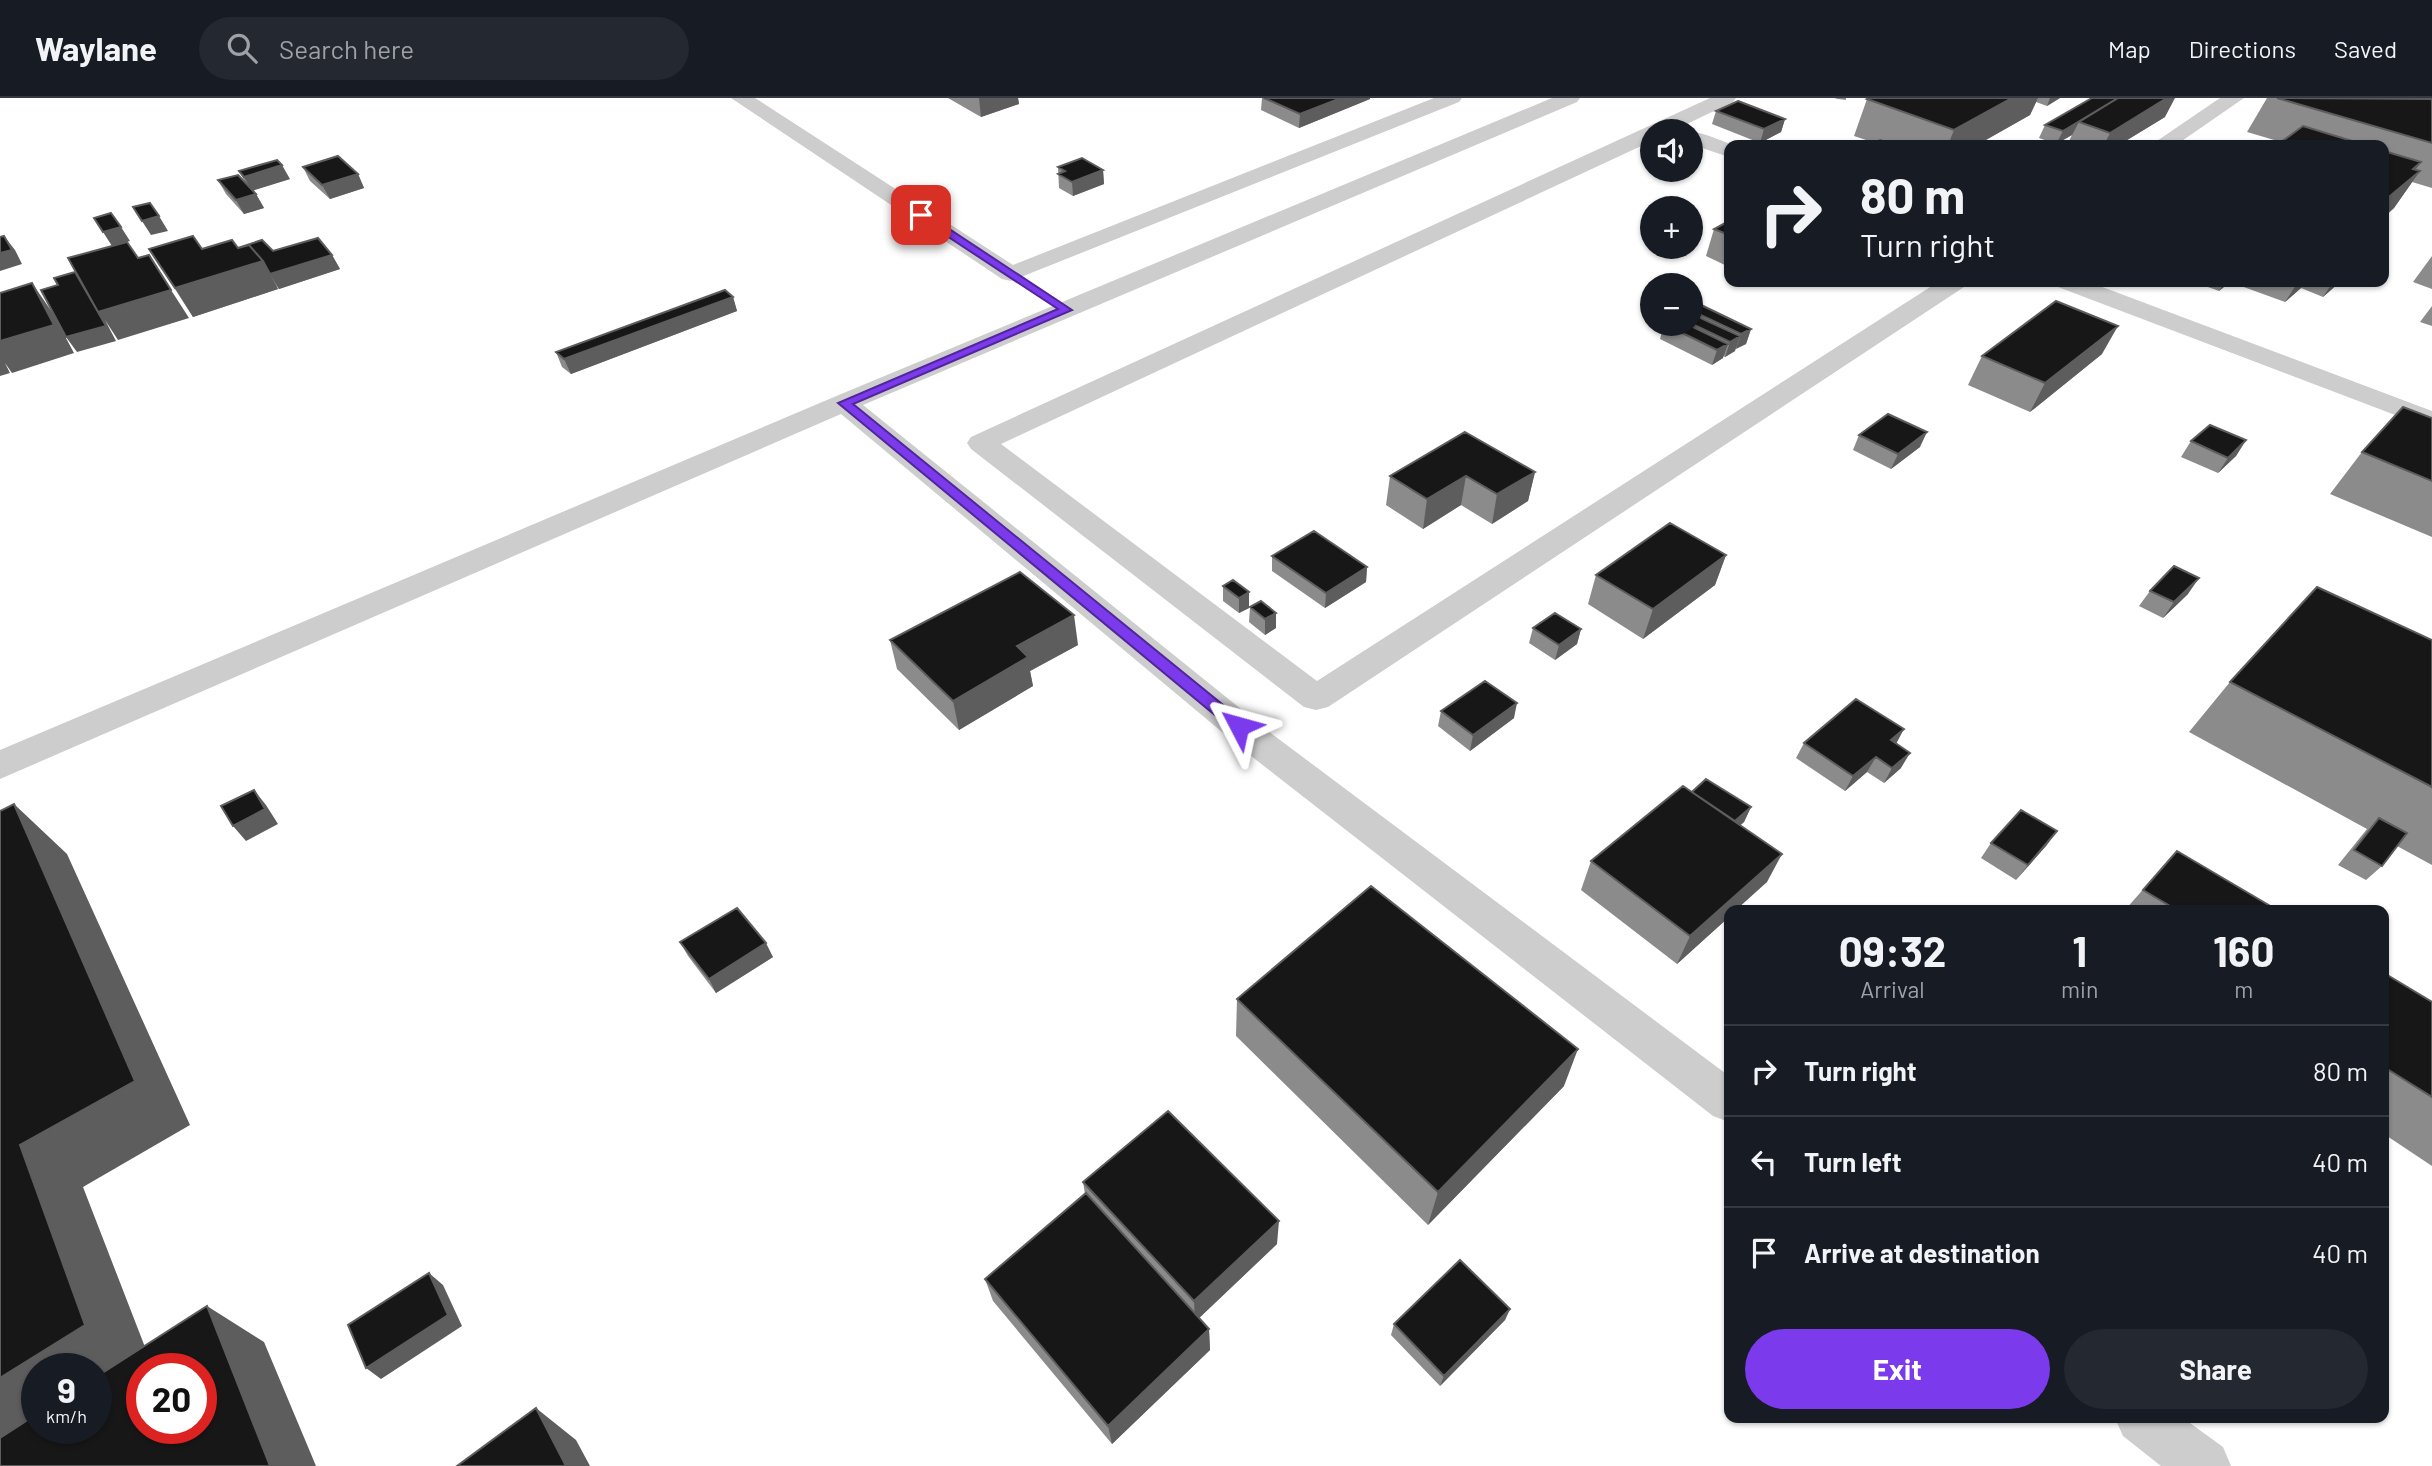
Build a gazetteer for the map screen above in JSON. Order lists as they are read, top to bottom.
{
  "page": {
    "header": "Waylane",
    "search": "Search here",
    "nav": ["Map", "Directions", "Saved"],
    "map_buttons": ["+", "−"],
    "turn": ["80 m", "Turn right"],
    "eta": [
      "09:32",
      "Arrival",
      "1",
      "min",
      "160",
      "m"
    ],
    "list": [
      {
        "name": "Turn right",
        "value": "80 m"
      },
      {
        "name": "Turn left",
        "value": "40 m"
      },
      {
        "name": "Arrive at destination",
        "value": "40 m"
      }
    ],
    "buttons": ["Exit", "Share"],
    "speed": "9 km/h",
    "limit": "20"
  }
}
